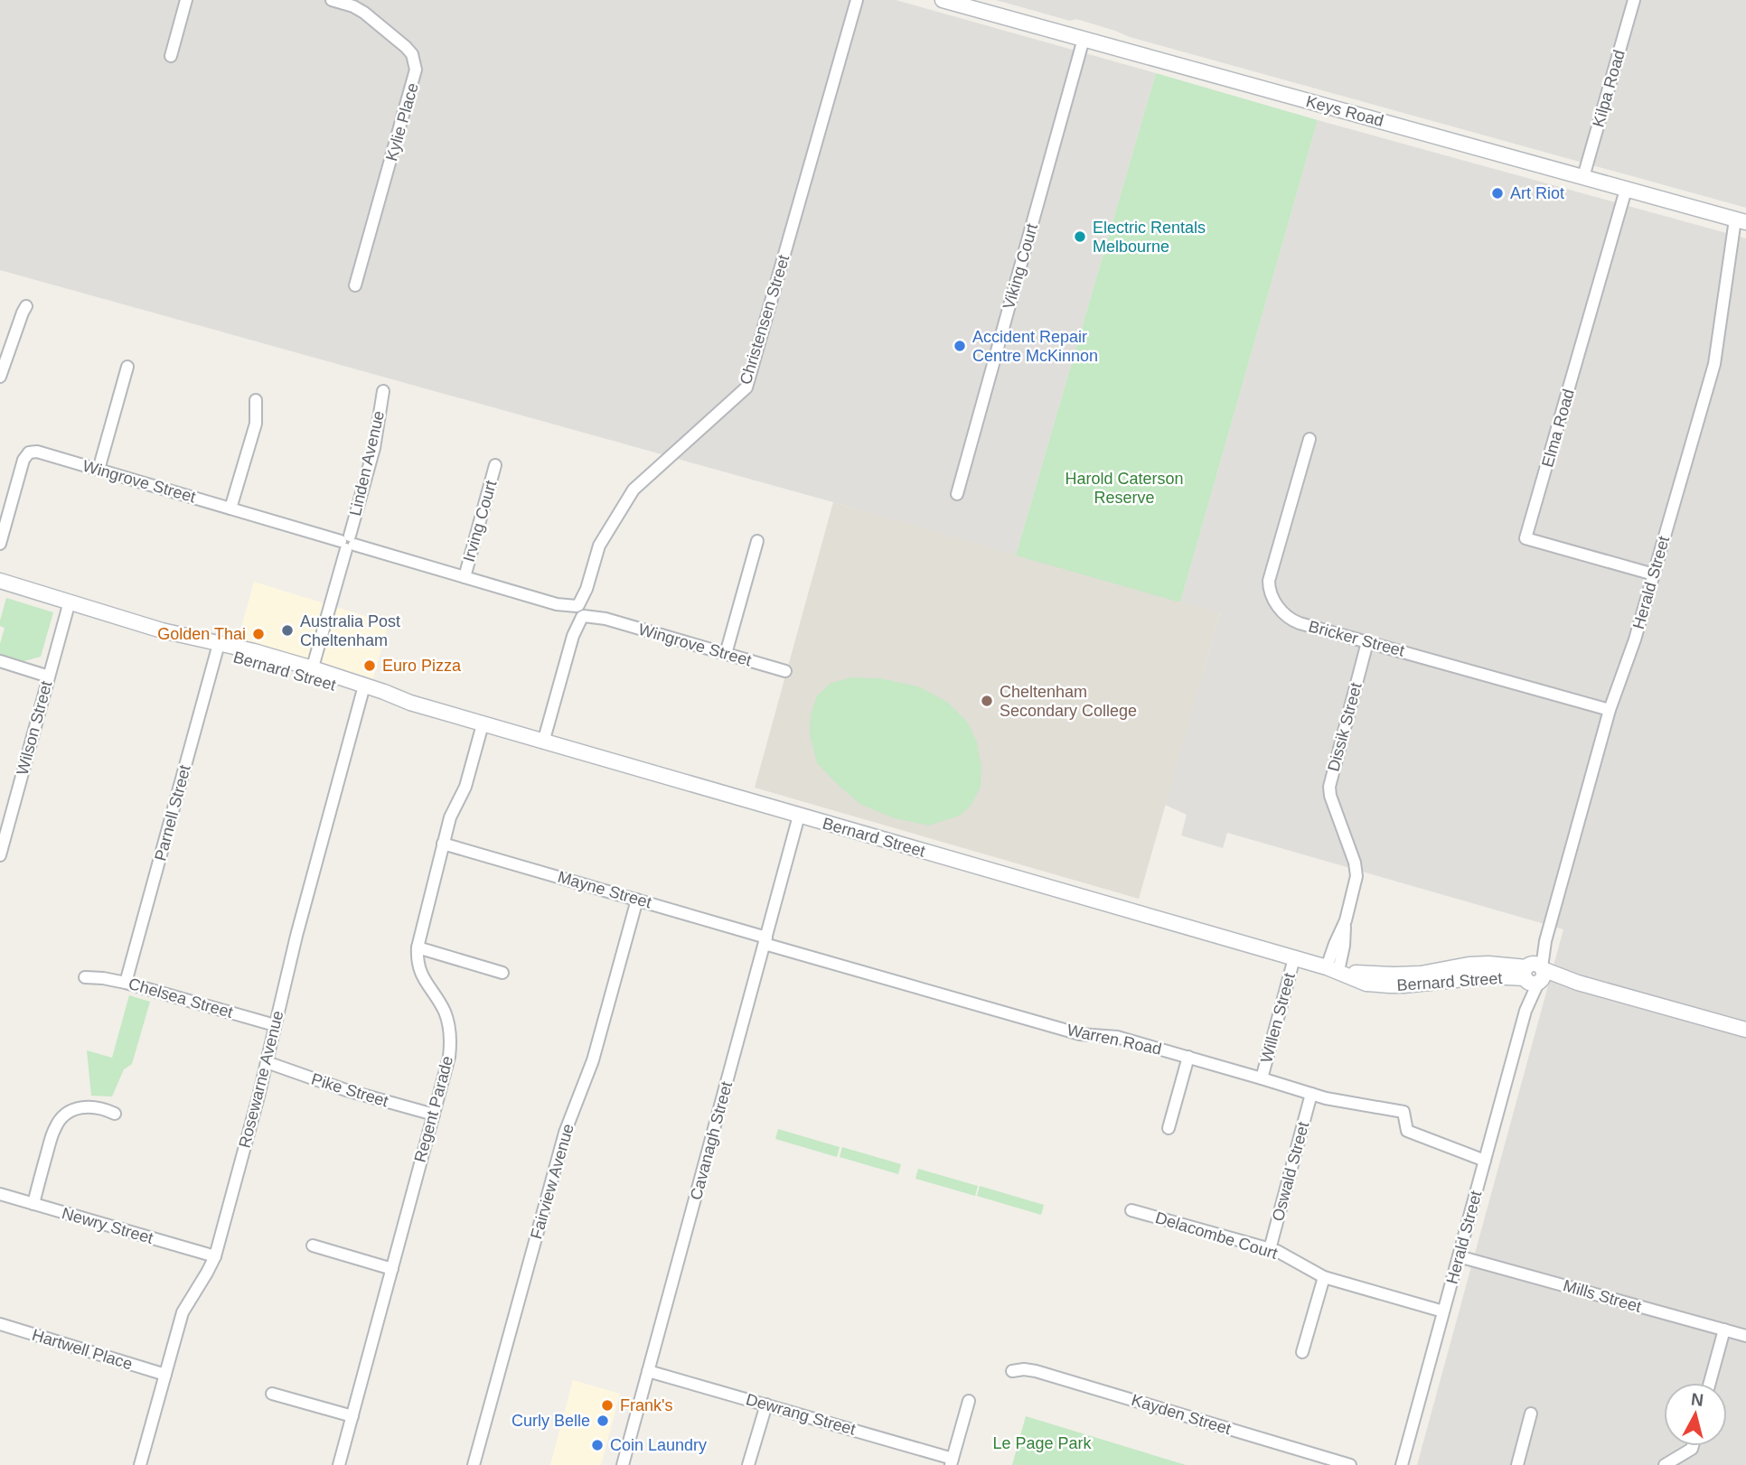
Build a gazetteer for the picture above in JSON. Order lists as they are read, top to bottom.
{
  "streets": {
    "street": [
      "Kilpa Road",
      "Keys Road",
      "Kylie Place",
      "Viking Court",
      "Christensen Street",
      "Elma Road",
      "Linden Avenue",
      "Wingrove Street",
      "Irving Court",
      "Herald Street",
      "Bricker Street",
      "Bernard Street",
      "Dissik Street",
      "Wilson Street",
      "Parnell Street",
      "Mayne Street",
      "Chelsea Street",
      "Willen Street",
      "Warren Road",
      "Rosewarne Avenue",
      "Pike Street",
      "Regent Parade",
      "Cavanagh Street",
      "Oswald Street",
      "Fairview Avenue",
      "Newry Street",
      "Delacombe Court",
      "Mills Street",
      "Hartwell Place",
      "Dewrang Street",
      "Kayden Street"
    ]
  },
  "crossings": [
    ["Kilpa Road", "Keys Road"],
    ["Keys Road", "Viking Court"],
    ["Keys Road", "Elma Road"],
    ["Keys Road", "Herald Street"],
    ["Christensen Street", "Wingrove Street"],
    ["Christensen Street", "Bernard Street"],
    ["Elma Road", "Herald Street"],
    ["Linden Avenue", "Wingrove Street"],
    ["Linden Avenue", "Bernard Street"],
    ["Wingrove Street", "Irving Court"],
    ["Herald Street", "Bricker Street"],
    ["Herald Street", "Bernard Street"],
    ["Herald Street", "Warren Road"],
    ["Herald Street", "Delacombe Court"],
    ["Herald Street", "Mills Street"],
    ["Bricker Street", "Dissik Street"],
    ["Bernard Street", "Dissik Street"],
    ["Bernard Street", "Wilson Street"],
    ["Bernard Street", "Parnell Street"],
    ["Bernard Street", "Willen Street"],
    ["Bernard Street", "Rosewarne Avenue"],
    ["Bernard Street", "Regent Parade"],
    ["Bernard Street", "Cavanagh Street"],
    ["Parnell Street", "Chelsea Street"],
    ["Mayne Street", "Warren Road"],
    ["Mayne Street", "Regent Parade"],
    ["Mayne Street", "Cavanagh Street"],
    ["Mayne Street", "Fairview Avenue"],
    ["Chelsea Street", "Rosewarne Avenue"],
    ["Willen Street", "Warren Road"],
    ["Warren Road", "Cavanagh Street"],
    ["Warren Road", "Oswald Street"],
    ["Rosewarne Avenue", "Pike Street"],
    ["Rosewarne Avenue", "Newry Street"],
    ["Rosewarne Avenue", "Hartwell Place"],
    ["Pike Street", "Regent Parade"],
    ["Cavanagh Street", "Dewrang Street"],
    ["Oswald Street", "Delacombe Court"]
  ],
  "parks": ["Harold Caterson Reserve", "Le Page Park"],
  "places": [
    "Art Riot",
    "Electric Rentals Melbourne",
    "Accident Repair Centre McKinnon",
    "Australia Post Cheltenham",
    "Golden Thai",
    "Euro Pizza",
    "Cheltenham Secondary College",
    "Frank's",
    "Curly Belle",
    "Coin Laundry"
  ],
  "north": "top"
}
